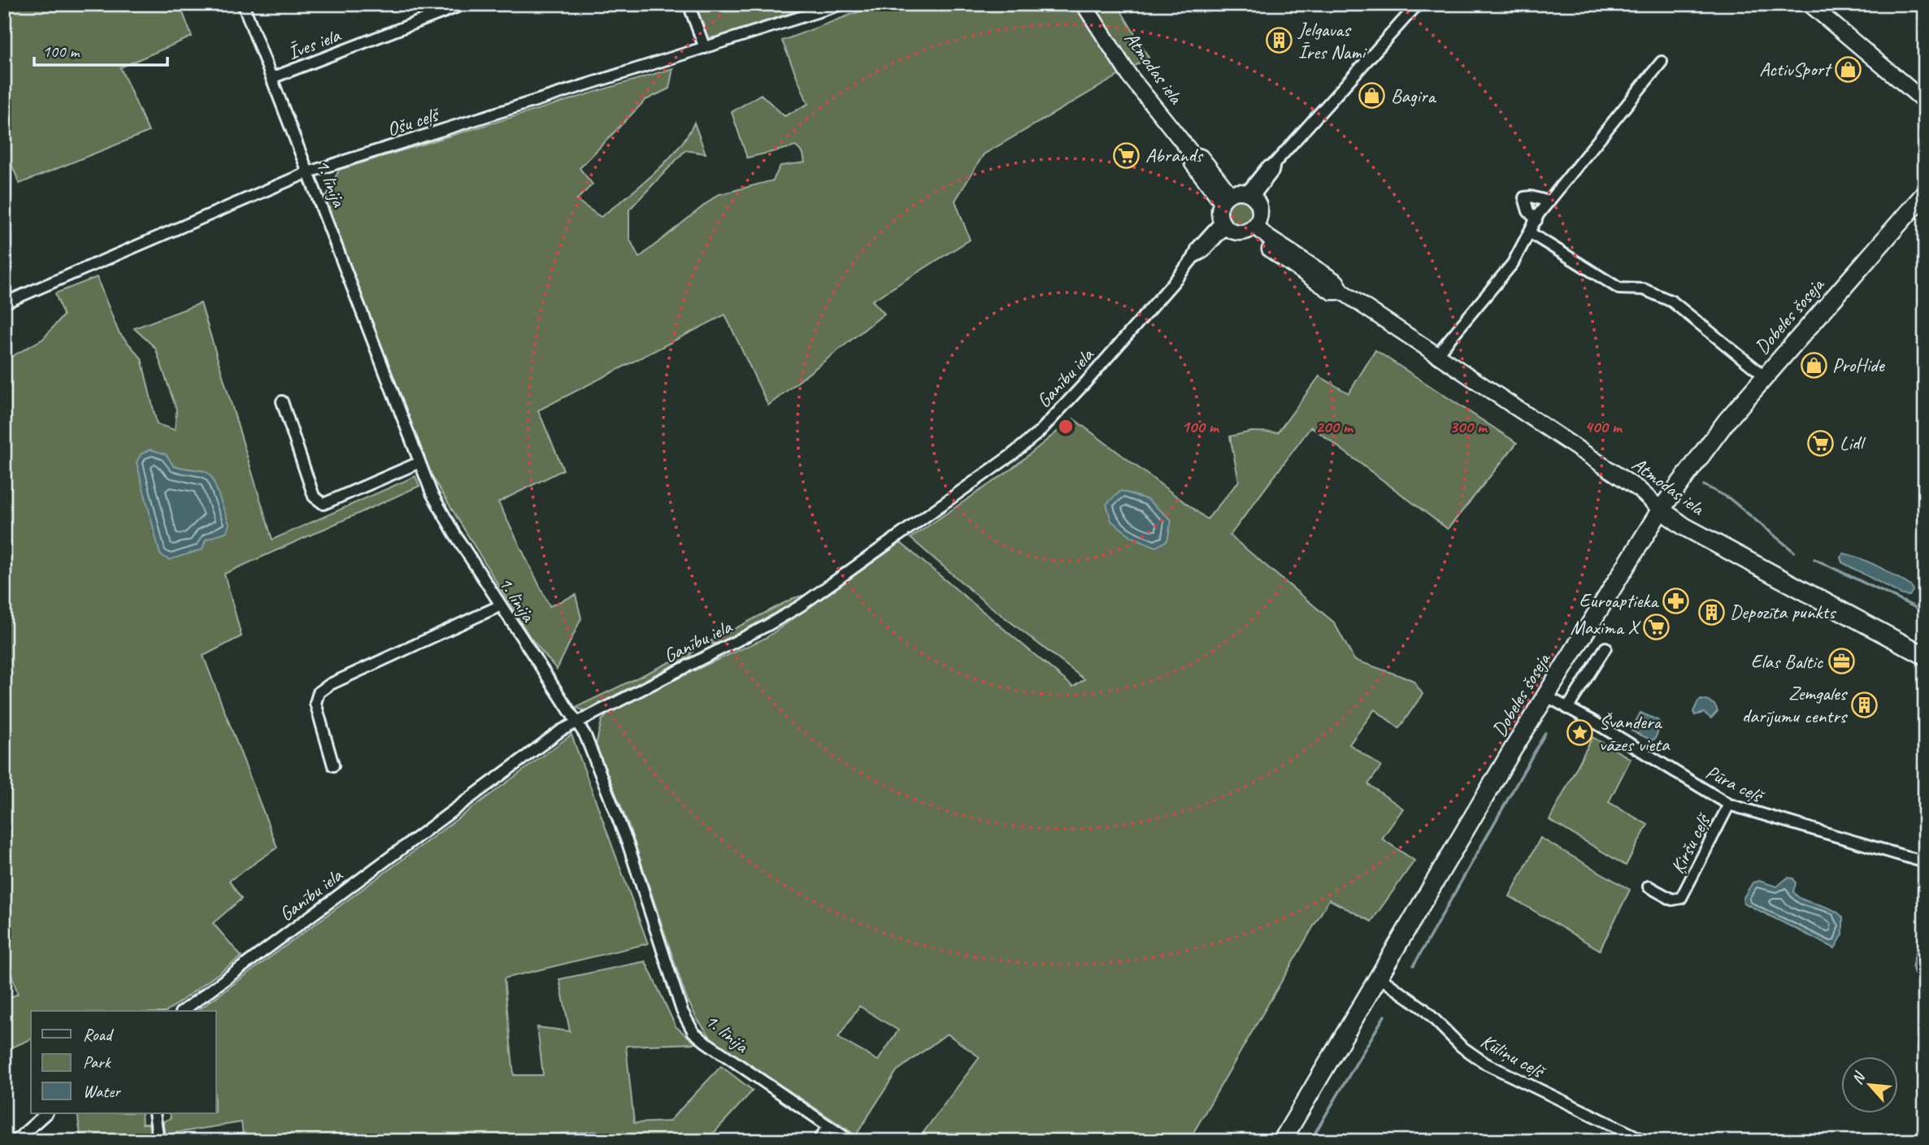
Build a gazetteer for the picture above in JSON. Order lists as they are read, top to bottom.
{
  "streets": {
    "main road": ["Atmodas iela", "Dobeles šoseja"],
    "street": [
      "Īves iela",
      "Ošu ceļš",
      "1. līnija",
      "Ganību iela",
      "Pūra ceļš",
      "Ķiršu ceļš",
      "Kūliņu ceļš"
    ]
  },
  "crossings": [
    ["Īves iela", "1. līnija"],
    ["Atmodas iela", "Dobeles šoseja"],
    ["Atmodas iela", "Ganību iela"],
    ["Ošu ceļš", "1. līnija"],
    ["1. līnija", "Ganību iela"],
    ["Dobeles šoseja", "Pūra ceļš"],
    ["Dobeles šoseja", "Kūliņu ceļš"],
    ["Pūra ceļš", "Ķiršu ceļš"]
  ],
  "places": {
    "building": ["Jelgavas Īres Nami", "Depozīta punkts", "Zemgales darījumu centrs"],
    "shop": ["ActivSport", "Bagira", "ProHide"],
    "supermarket": ["Abrands", "Lidl", "Maxima X"],
    "pharmacy": ["Euroaptieka"],
    "office": ["Elas Baltic"],
    "place": ["Švandera vāzes vieta"]
  },
  "legend": ["Road", "Park", "Water"],
  "scale_bar": "100 m",
  "north": "top left",
  "rings": [
    "100 m",
    "200 m",
    "300 m",
    "400 m"
  ]
}
